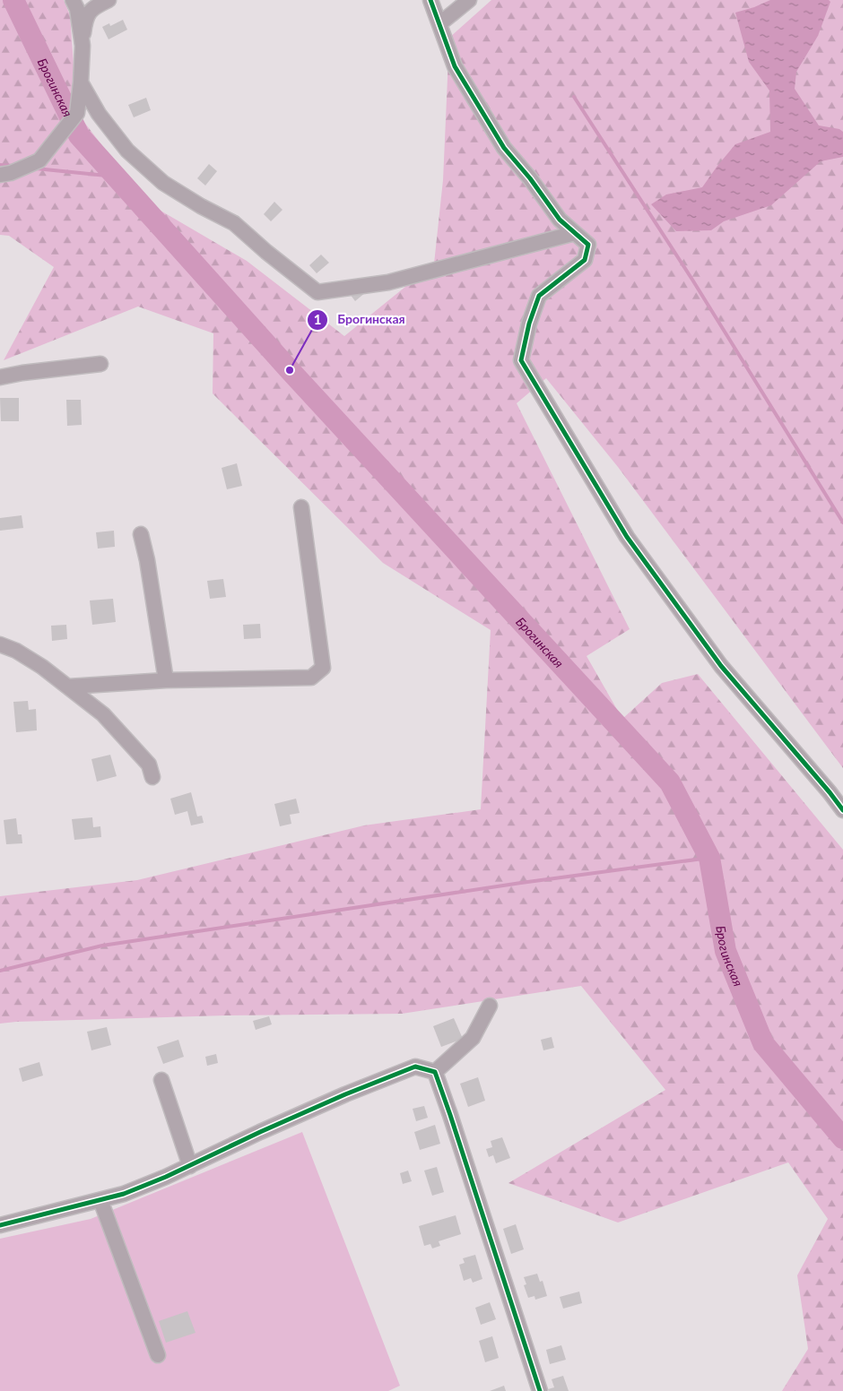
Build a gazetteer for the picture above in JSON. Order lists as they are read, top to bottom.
{
  "water": ["Брогинская"],
  "places": ["Брогинская"]
}
